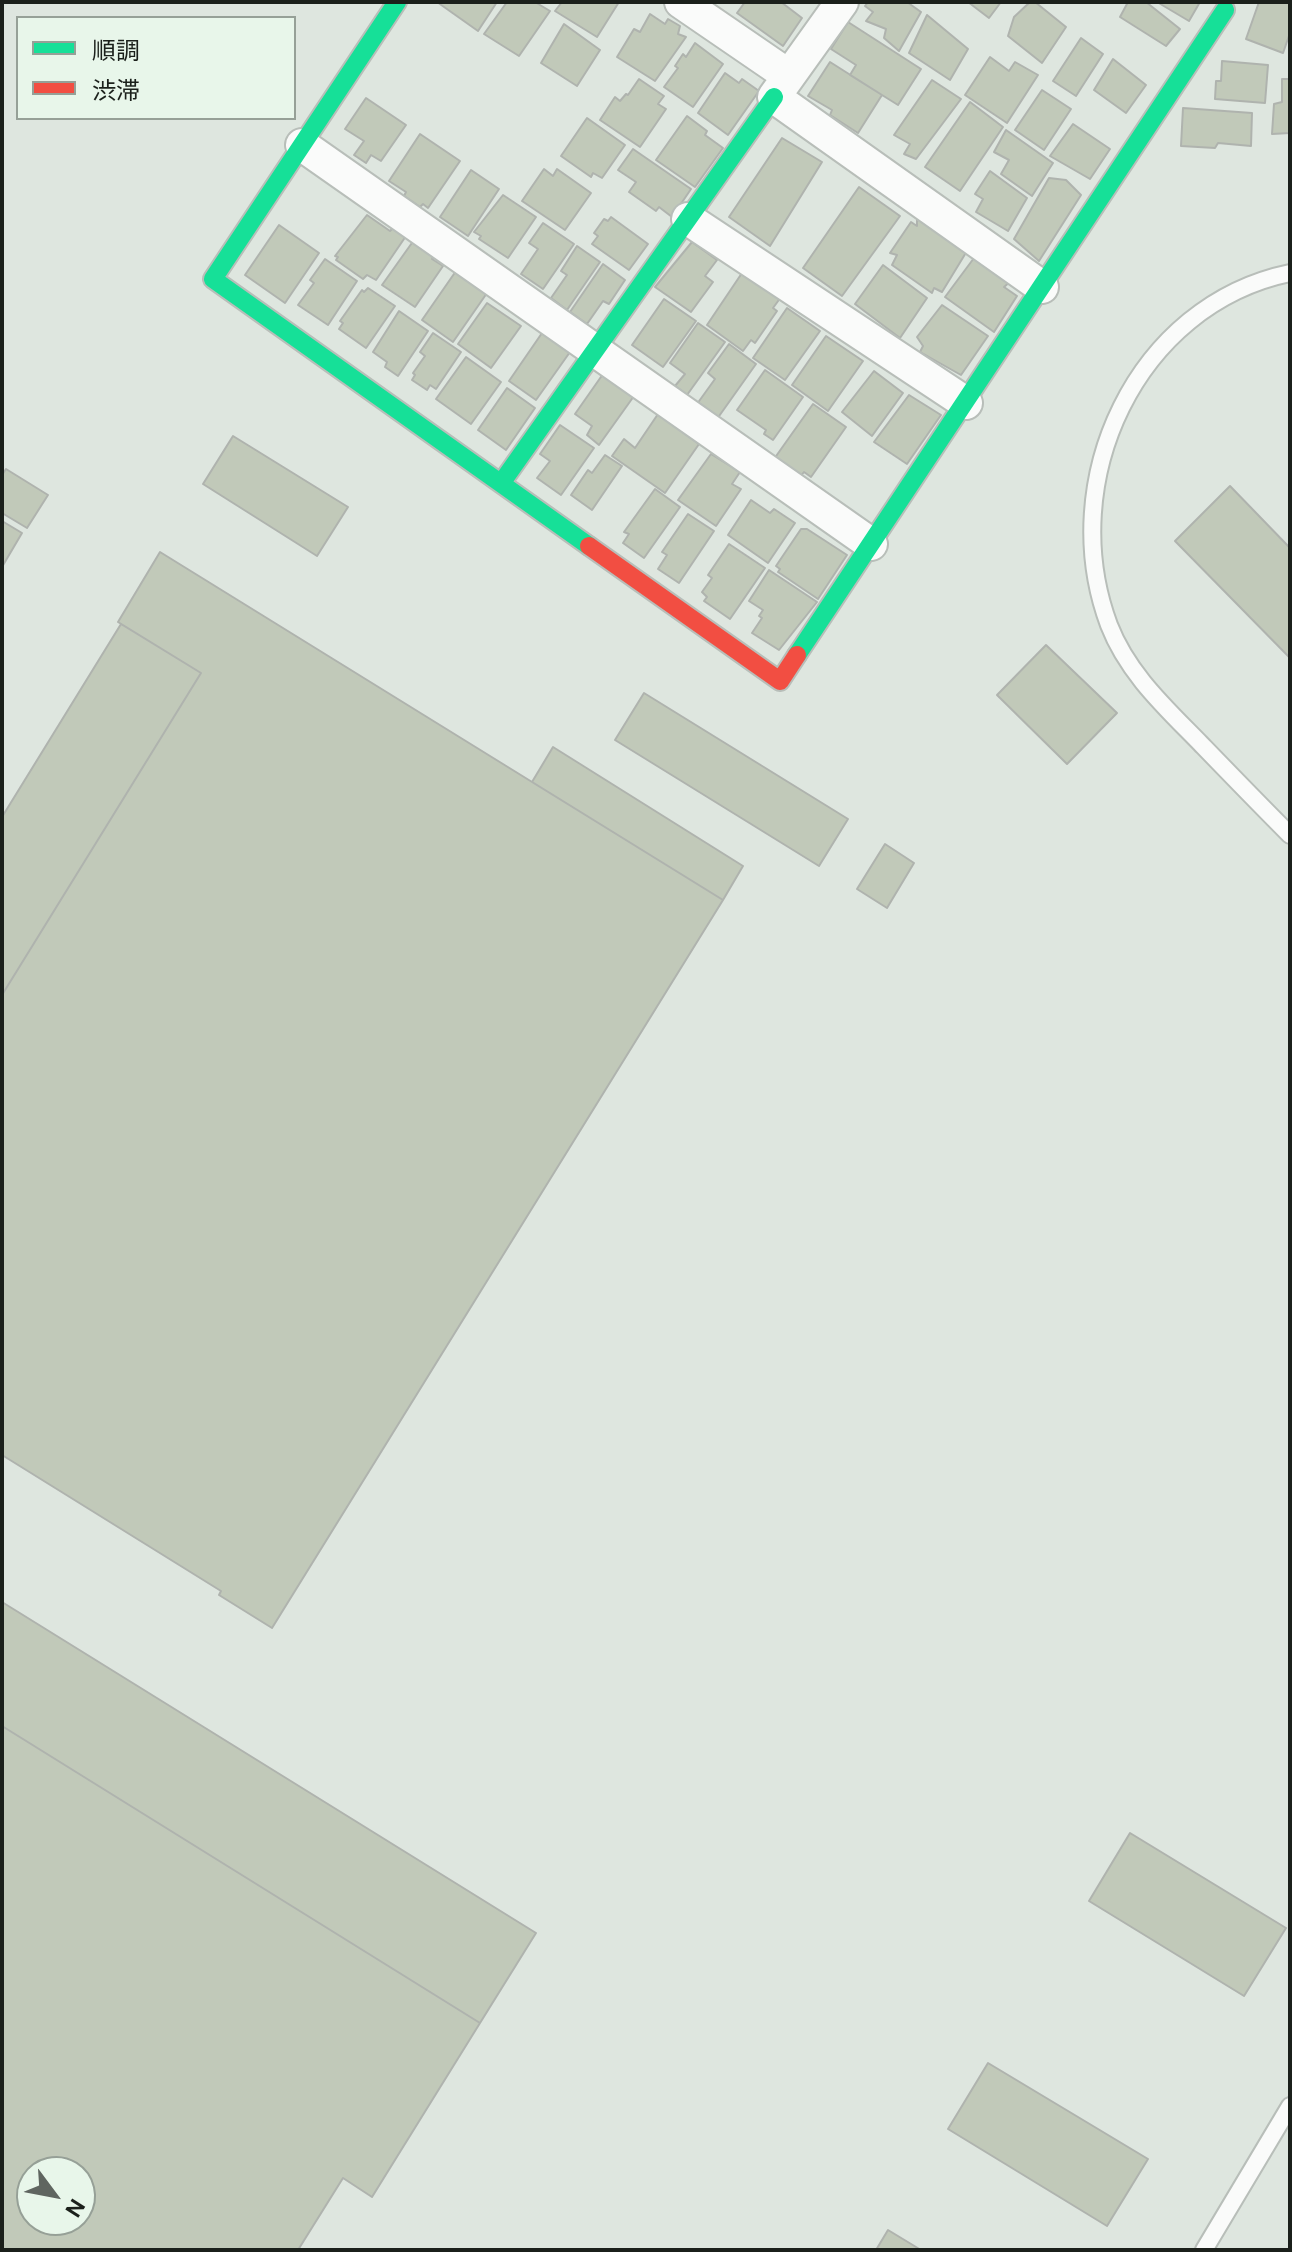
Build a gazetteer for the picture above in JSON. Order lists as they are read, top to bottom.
{
  "legend": ["順調", "渋滞"],
  "north": "bottom right"
}
